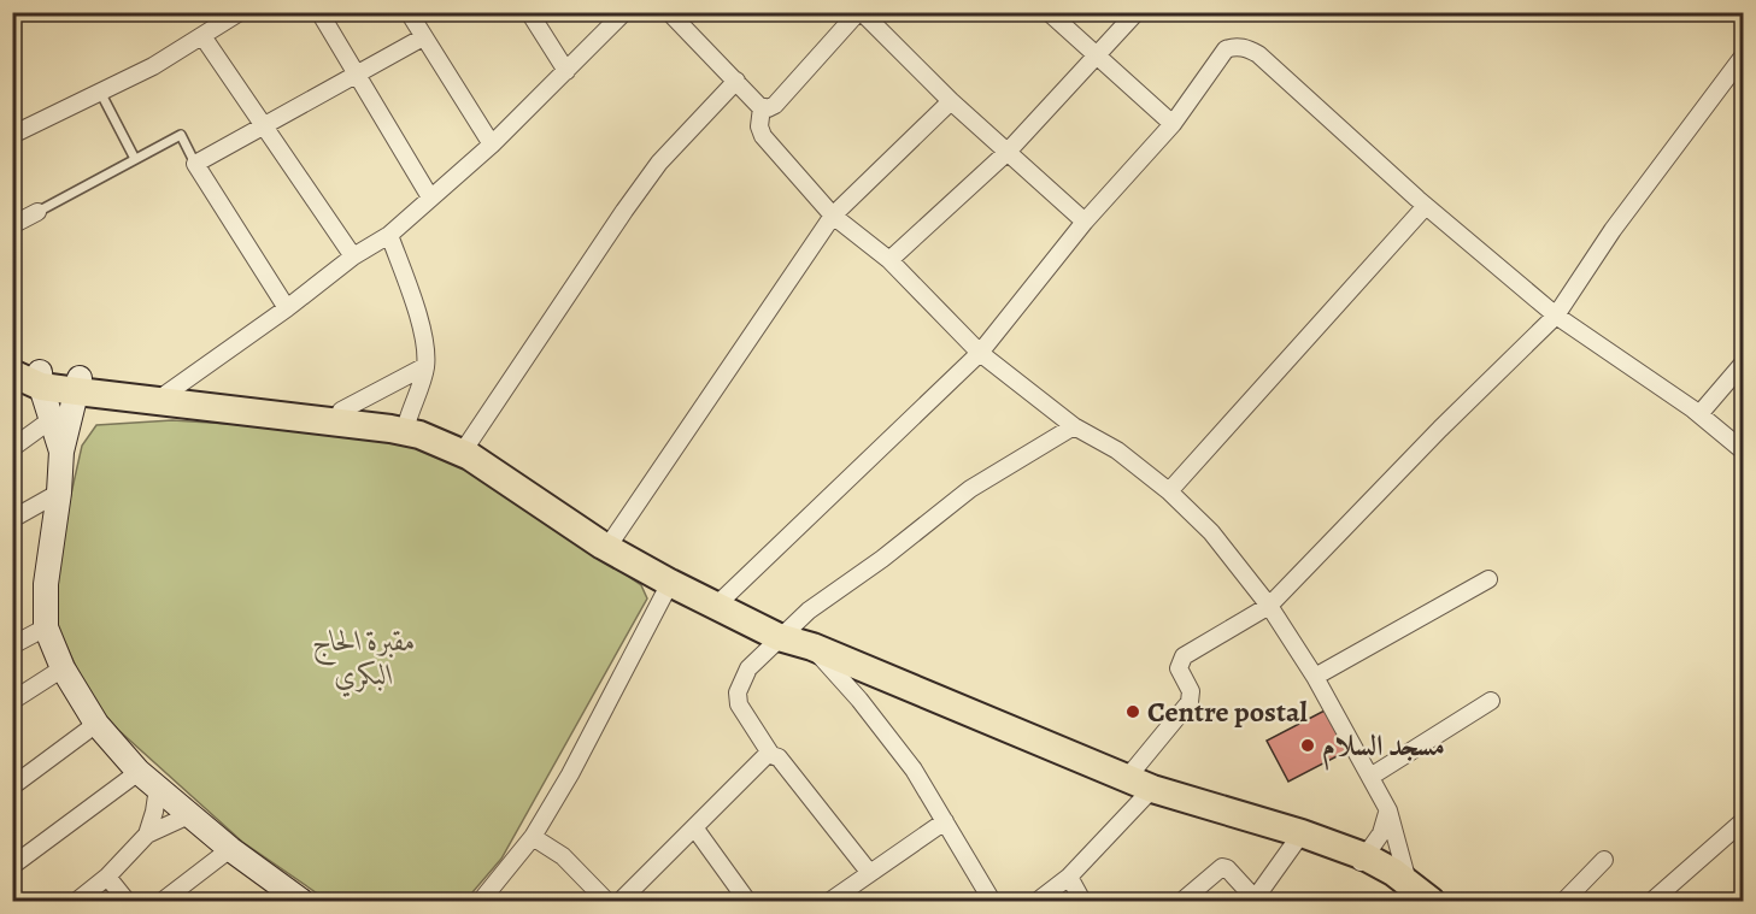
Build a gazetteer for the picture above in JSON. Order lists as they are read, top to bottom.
{
  "parks": ["مقبرة الحاج البكري"],
  "places": ["Centre postal", "مسجد السلام"]
}
